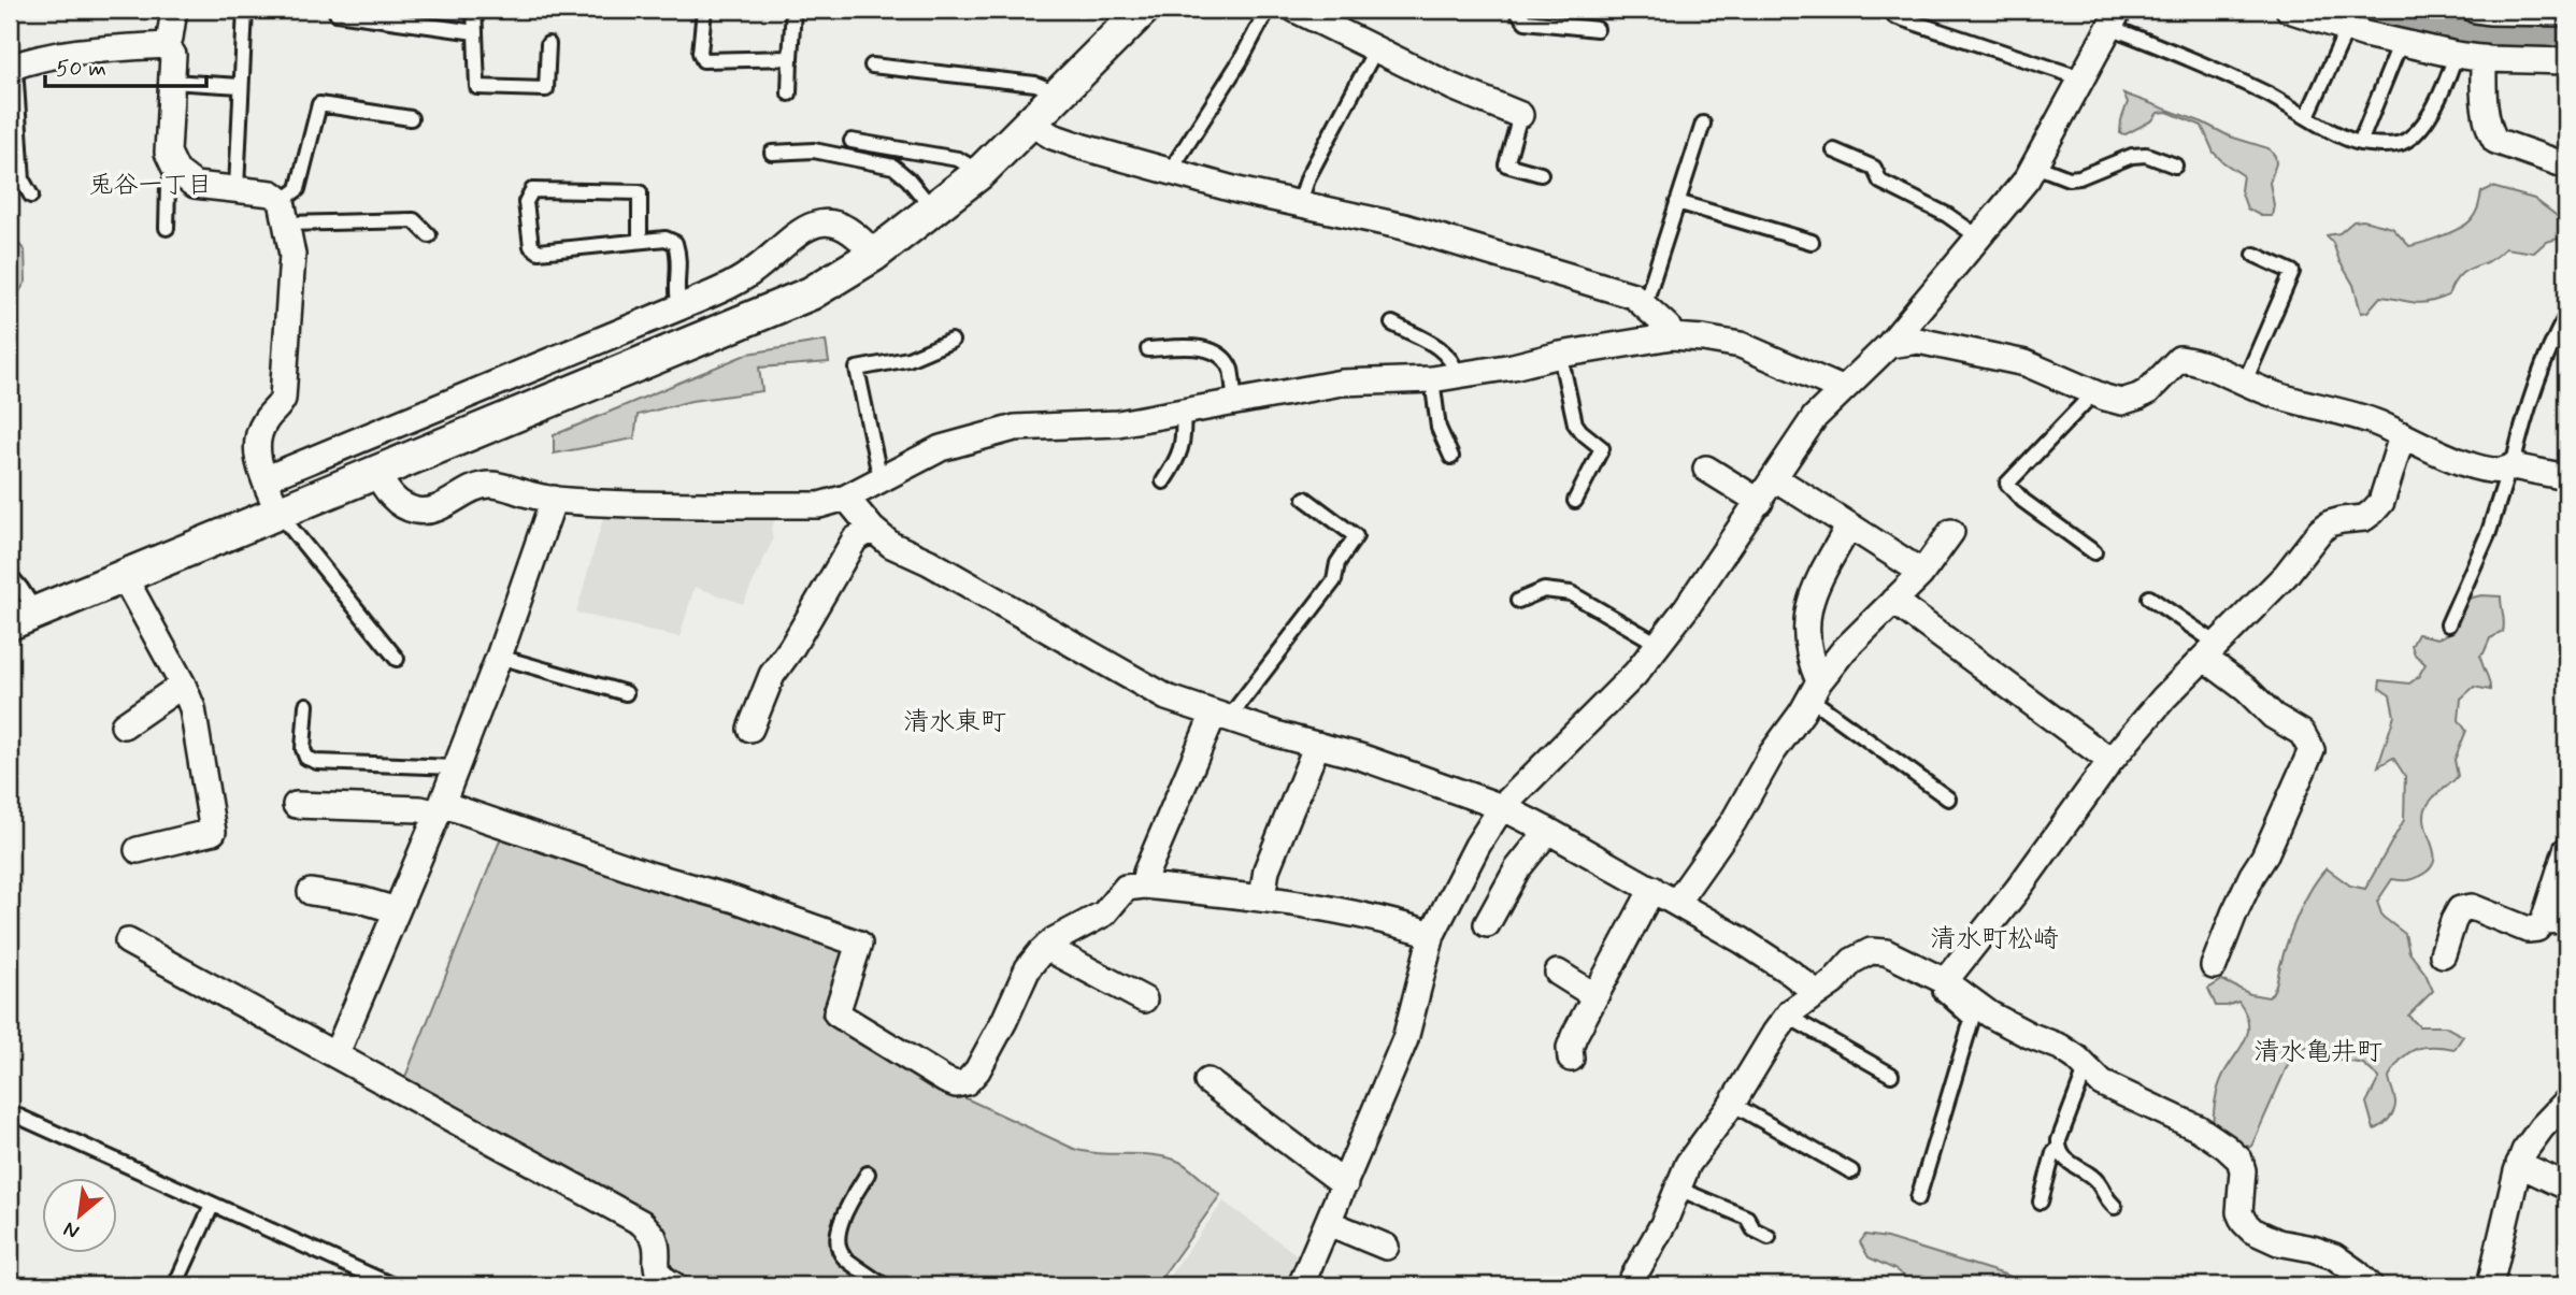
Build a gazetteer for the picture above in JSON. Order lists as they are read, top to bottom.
{
  "districts": [
    "兎谷一丁目",
    "清水東町",
    "清水町松崎",
    "清水亀井町"
  ],
  "scale_bar": "50 m",
  "north": "bottom left"
}
